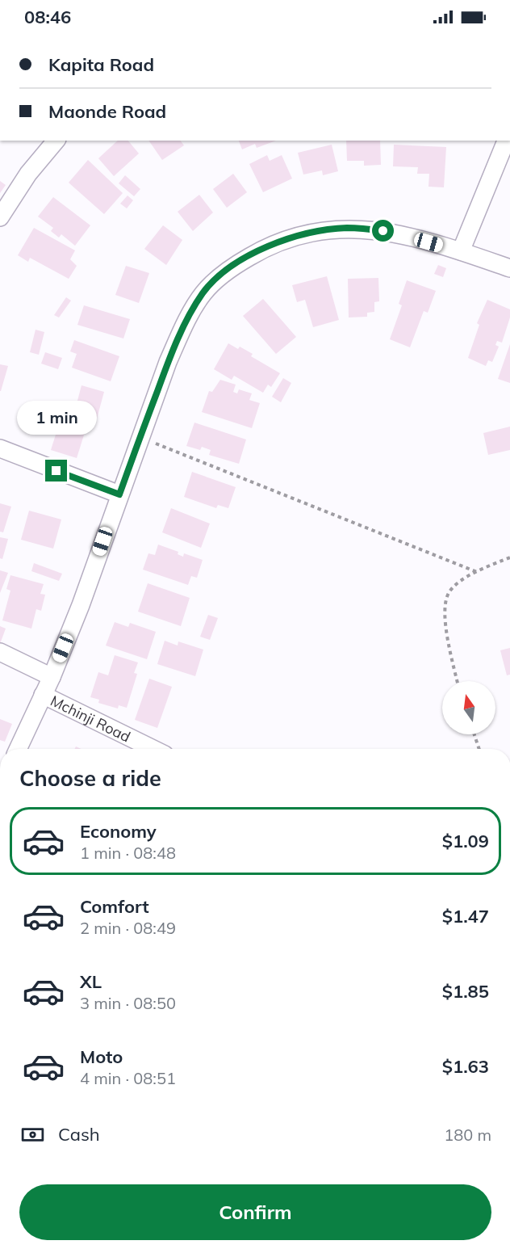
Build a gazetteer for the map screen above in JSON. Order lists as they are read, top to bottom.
{
  "streets": {
    "street": ["Mchinji Road"]
  },
  "north": "top",
  "page": {
    "status": "08:46",
    "banner": ["Kapita Road", "Maonde Road"],
    "bubble": "1 min",
    "heading": "Choose a ride",
    "list": [
      {
        "name": "Economy",
        "note": "1 min · 08:48",
        "value": "$1.09"
      },
      {
        "name": "Comfort",
        "note": "2 min · 08:49",
        "value": "$1.47"
      },
      {
        "name": "XL",
        "note": "3 min · 08:50",
        "value": "$1.85"
      },
      {
        "name": "Moto",
        "note": "4 min · 08:51",
        "value": "$1.63"
      }
    ],
    "pay": ["Cash", "180 m"],
    "buttons": "Confirm"
  }
}
